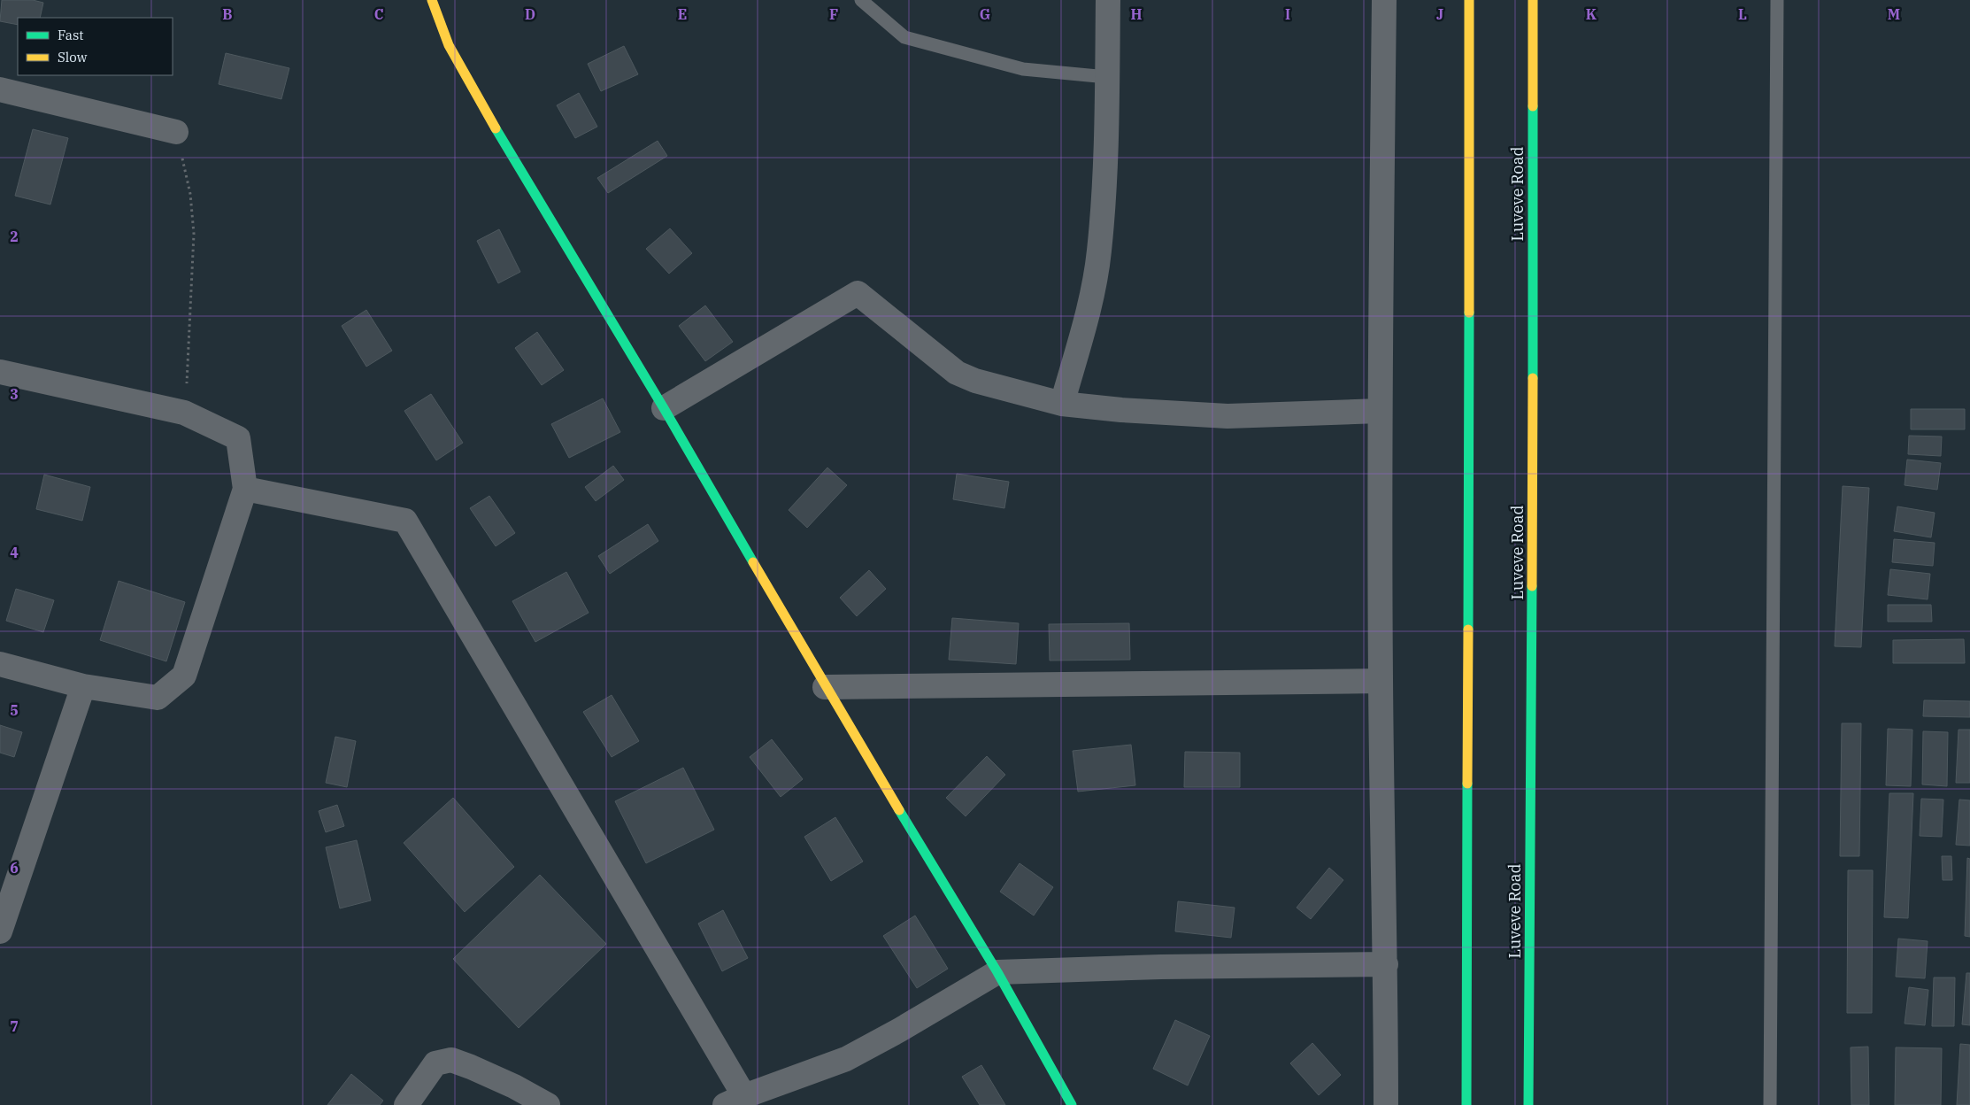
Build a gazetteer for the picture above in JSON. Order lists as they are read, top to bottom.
{
  "streets": {
    "street": ["Luveve Road"]
  },
  "legend": ["Fast", "Slow"],
  "grid": {
    "columns": [
      "B",
      "C",
      "D",
      "E",
      "F",
      "G",
      "H",
      "I",
      "J",
      "K",
      "L",
      "M"
    ],
    "rows": [
      "2",
      "3",
      "4",
      "5",
      "6",
      "7"
    ]
  }
}
